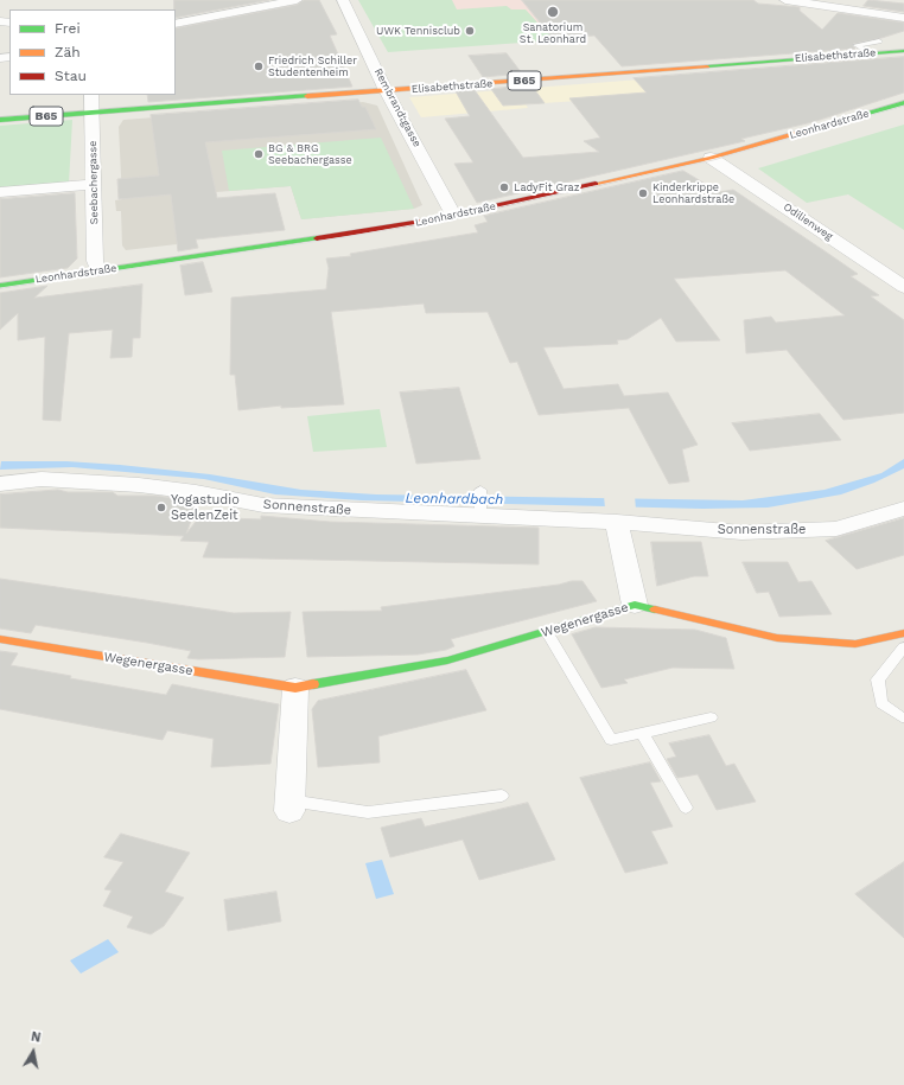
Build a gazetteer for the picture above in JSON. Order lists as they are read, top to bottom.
{
  "streets": {
    "main road": [
      "Elisabethstraße",
      "B65",
      "Leonhardstraße",
      "Wegenergasse"
    ],
    "street": [
      "Rembrandtgasse",
      "Seebachergasse",
      "Odilienweg",
      "Sonnenstraße"
    ]
  },
  "crossings": [
    ["Elisabethstraße", "Rembrandtgasse"],
    ["Elisabethstraße", "Seebachergasse"],
    ["Rembrandtgasse", "Leonhardstraße"],
    ["Leonhardstraße", "Seebachergasse"],
    ["Leonhardstraße", "Odilienweg"]
  ],
  "water": ["Leonhardbach"],
  "places": [
    "Sanatorium St. Leonhard",
    "UWK Tennisclub",
    "Friedrich Schiller Studentenheim",
    "BG & BRG Seebachergasse",
    "LadyFit Graz",
    "Kinderkrippe Leonhardstraße",
    "Yogastudio SeelenZeit"
  ],
  "legend": ["Frei", "Zäh", "Stau"],
  "north": "top"
}
